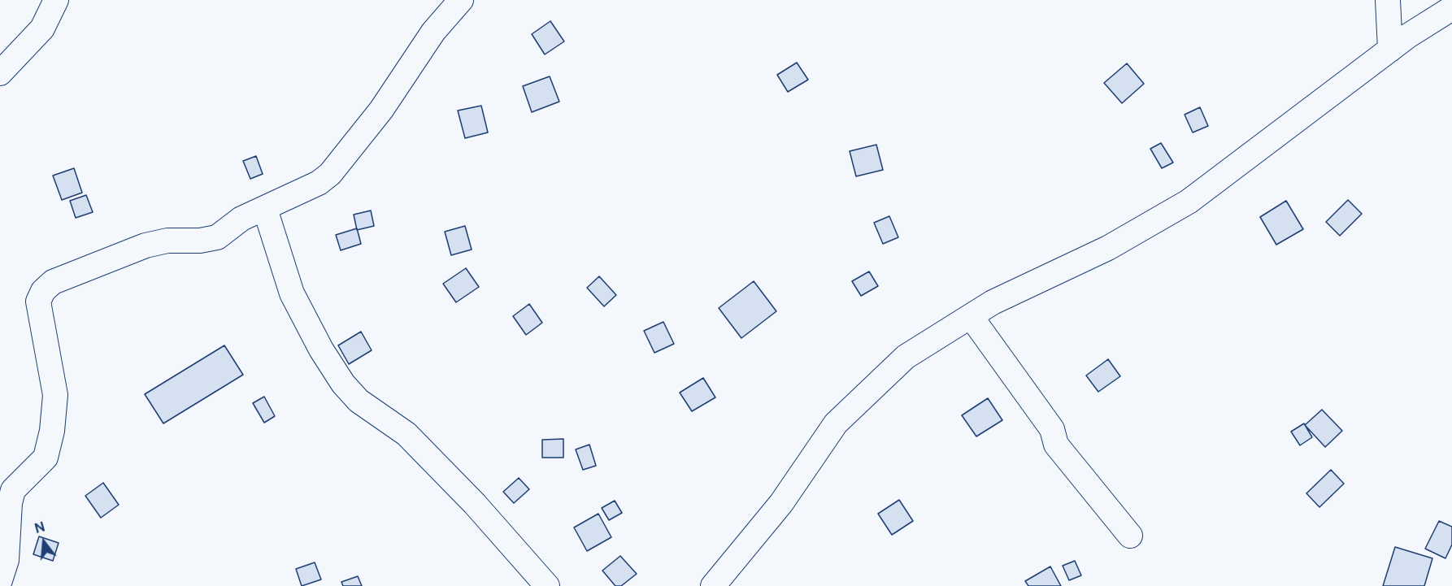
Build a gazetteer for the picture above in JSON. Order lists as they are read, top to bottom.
{
  "north": "top"
}
